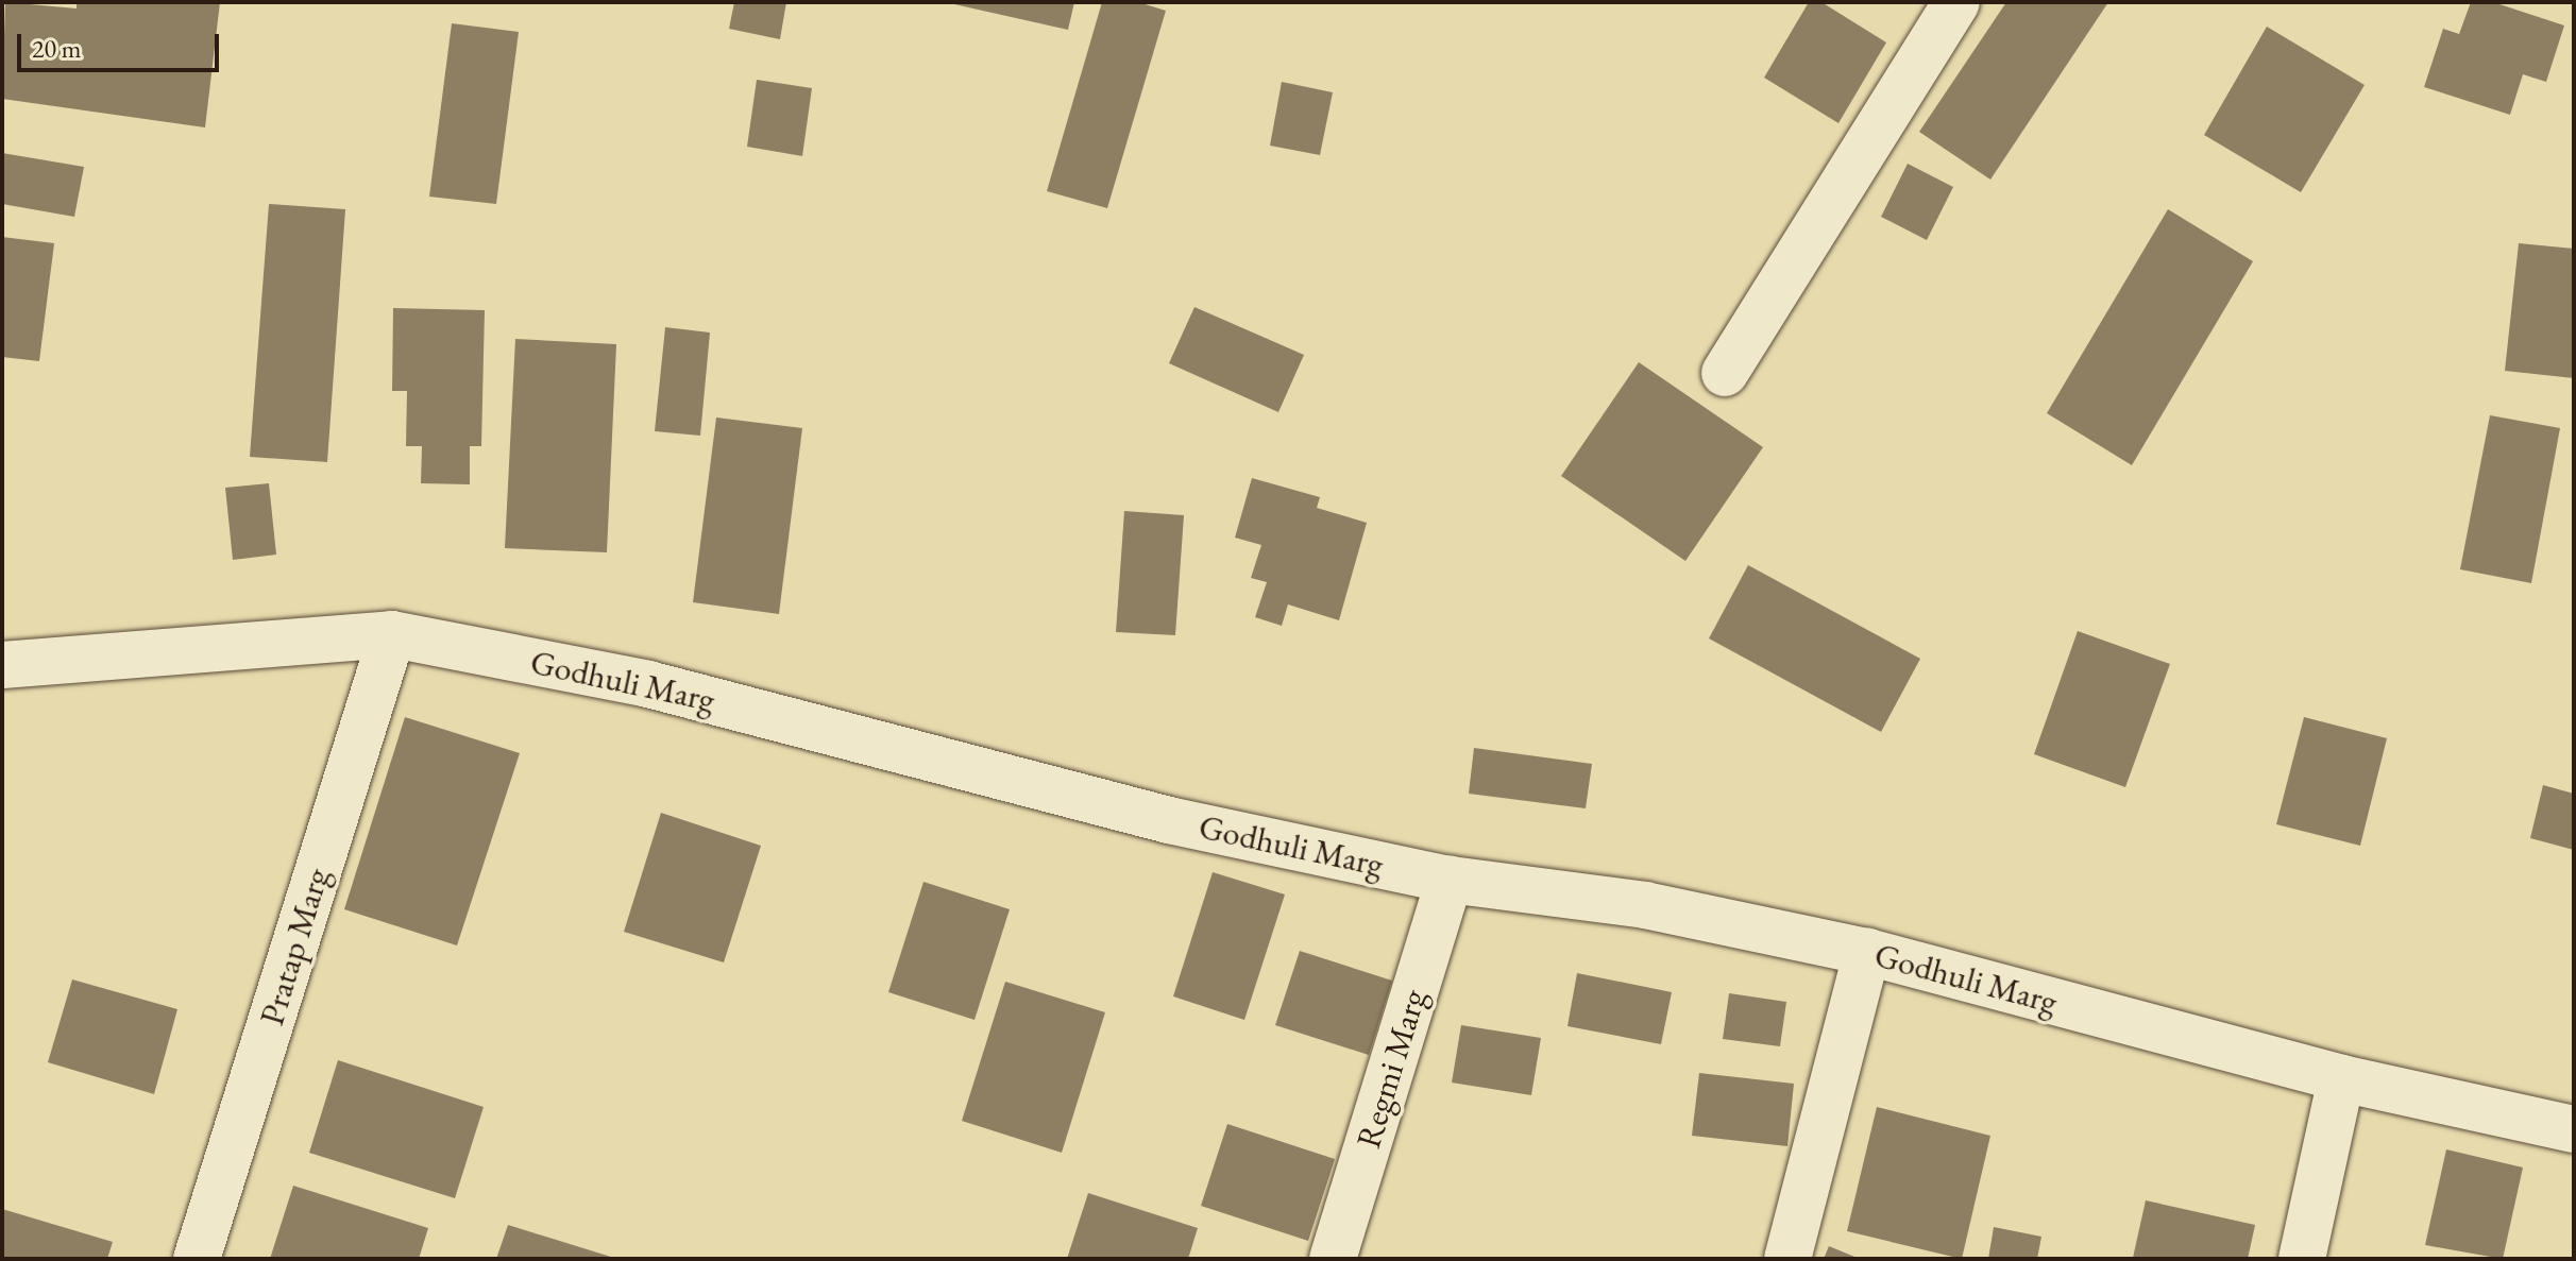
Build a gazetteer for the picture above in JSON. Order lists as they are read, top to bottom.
{
  "streets": {
    "main road": ["Godhuli Marg", "Pratap Marg", "Regmi Marg"]
  },
  "crossings": [
    ["Godhuli Marg", "Pratap Marg"],
    ["Godhuli Marg", "Regmi Marg"]
  ],
  "scale_bar": "20 m"
}
